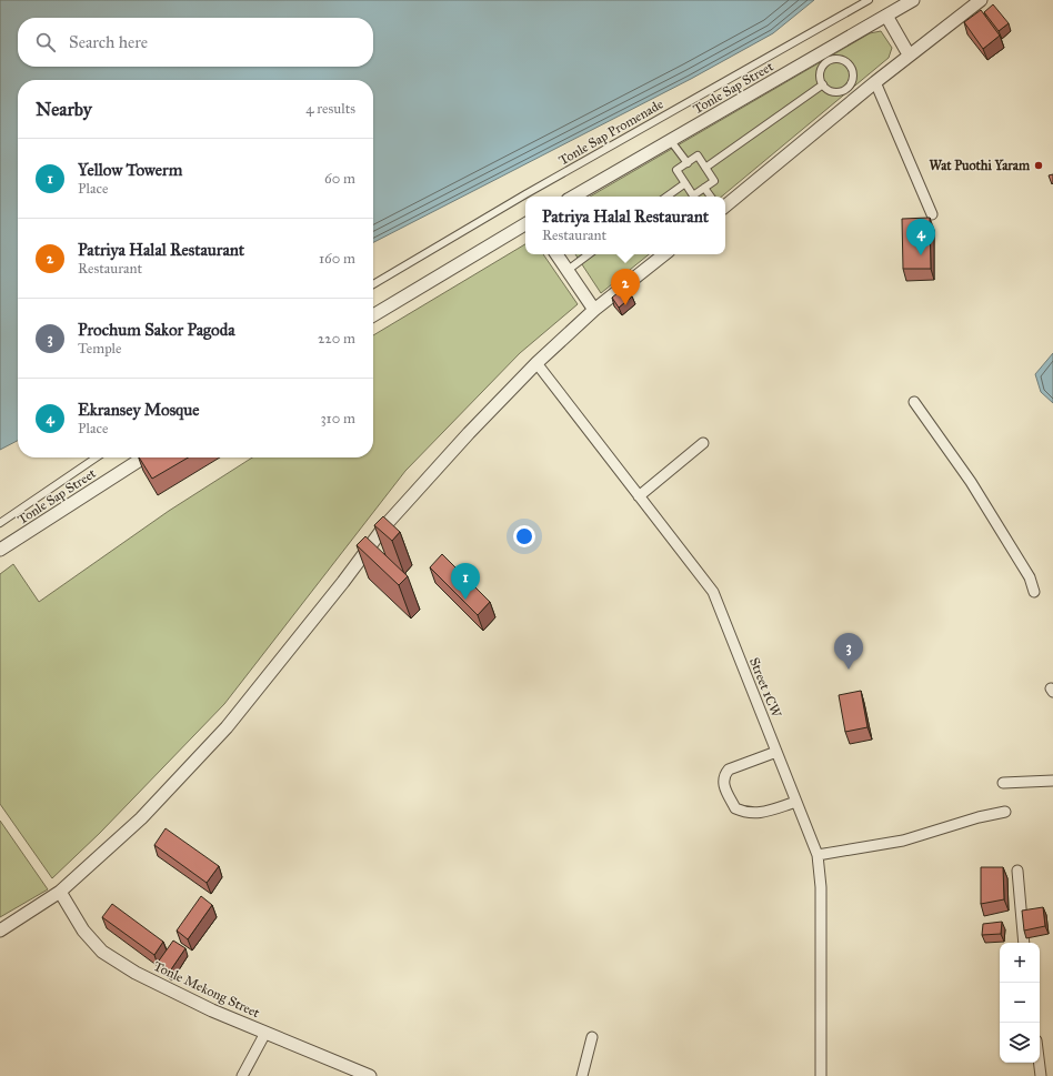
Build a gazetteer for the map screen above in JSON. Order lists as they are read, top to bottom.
{
  "streets": {
    "street": [
      "Tonle Sap Street",
      "Tonle Sap Promenade",
      "Street 1CW",
      "Tonle Mekong Street"
    ]
  },
  "places": ["Wat Puothi Yaram"],
  "page": {
    "search": "Search here",
    "heading": ["Nearby", "4 results"],
    "list": [
      {
        "mark": "1",
        "name": "Yellow Towerm",
        "note": "Place",
        "value": "60 m"
      },
      {
        "mark": "2",
        "name": "Patriya Halal Restaurant",
        "note": "Restaurant",
        "value": "160 m"
      },
      {
        "mark": "3",
        "name": "Prochum Sakor Pagoda",
        "note": "Temple",
        "value": "220 m"
      },
      {
        "mark": "4",
        "name": "Ekransey Mosque",
        "note": "Place",
        "value": "310 m"
      }
    ],
    "popup": ["Patriya Halal Restaurant", "Restaurant"],
    "pins": [
      "4",
      "2",
      "1",
      "3"
    ],
    "map_buttons": ["+", "−"]
  }
}
